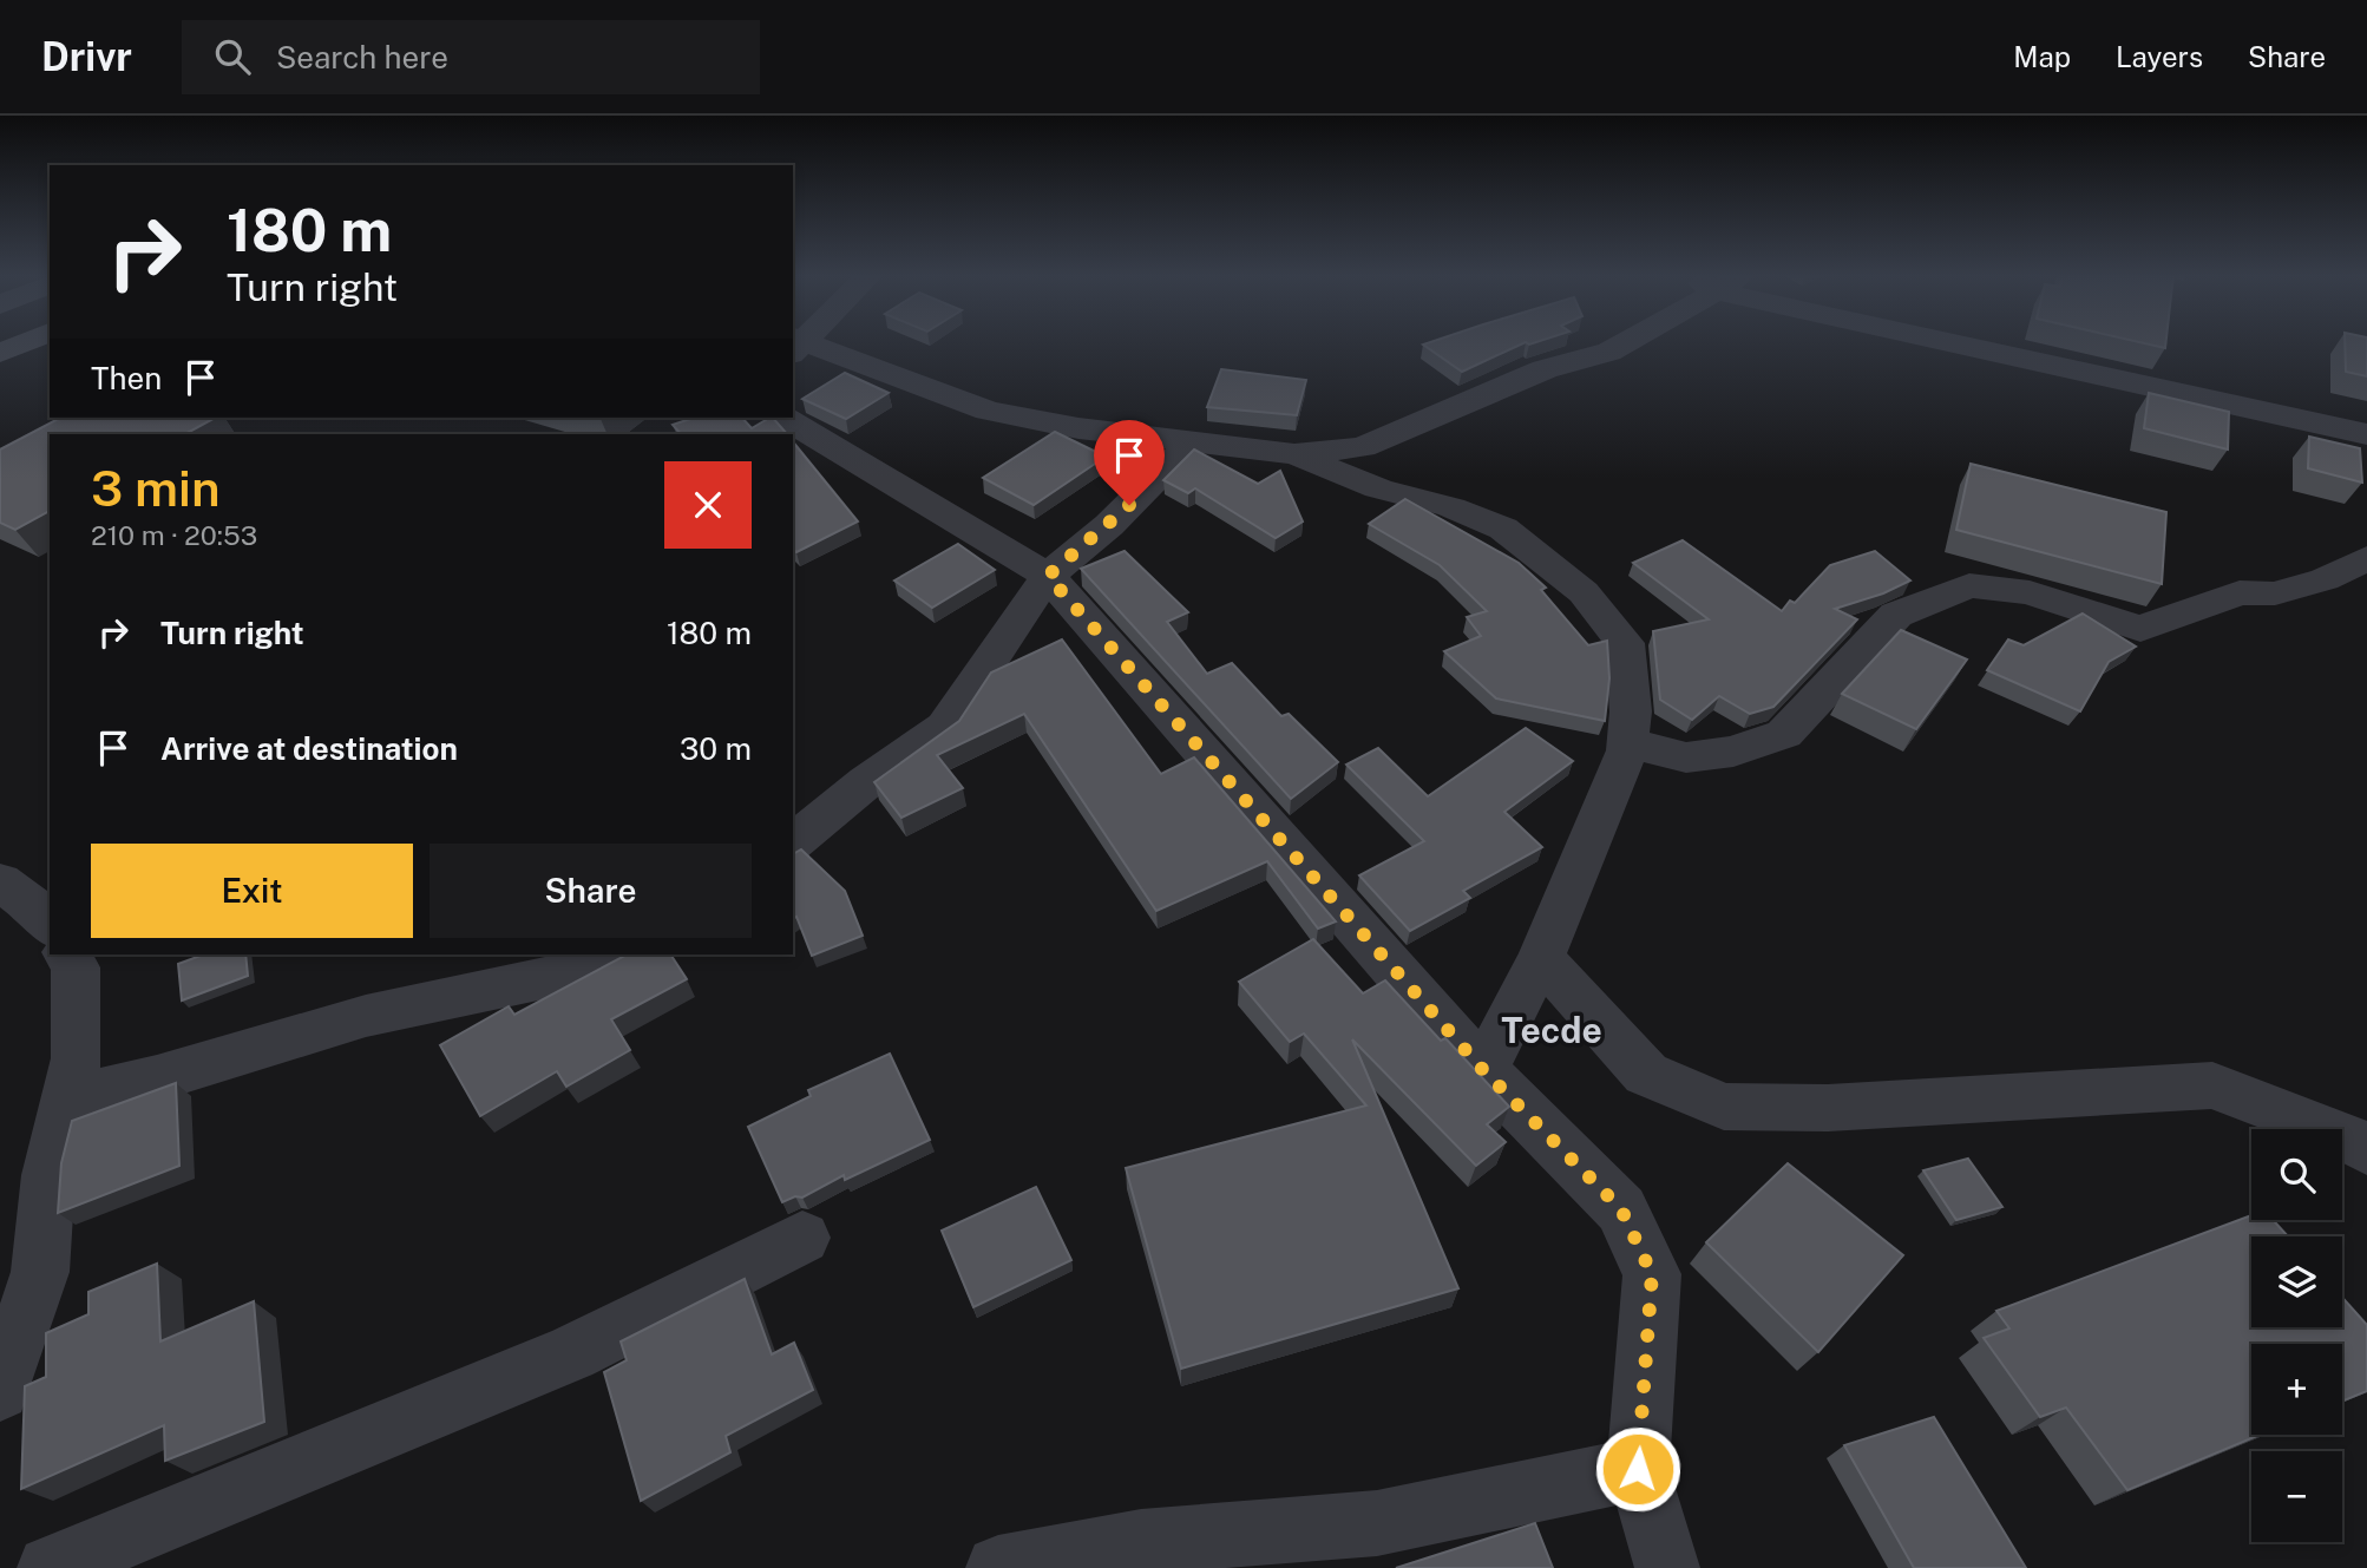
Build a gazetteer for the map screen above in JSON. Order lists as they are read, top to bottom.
{
  "districts": ["Tecde"],
  "page": {
    "header": "Drivr",
    "search": "Search here",
    "nav": ["Map", "Layers", "Share"],
    "turn": ["180 m", "Turn right"],
    "then": "Then",
    "heading": ["3 min", "210 m · 20:53"],
    "list": [
      {
        "name": "Turn right",
        "value": "180 m"
      },
      {
        "name": "Arrive at destination",
        "value": "30 m"
      }
    ],
    "buttons": ["Exit", "Share"],
    "map_buttons": ["+", "−"]
  }
}
